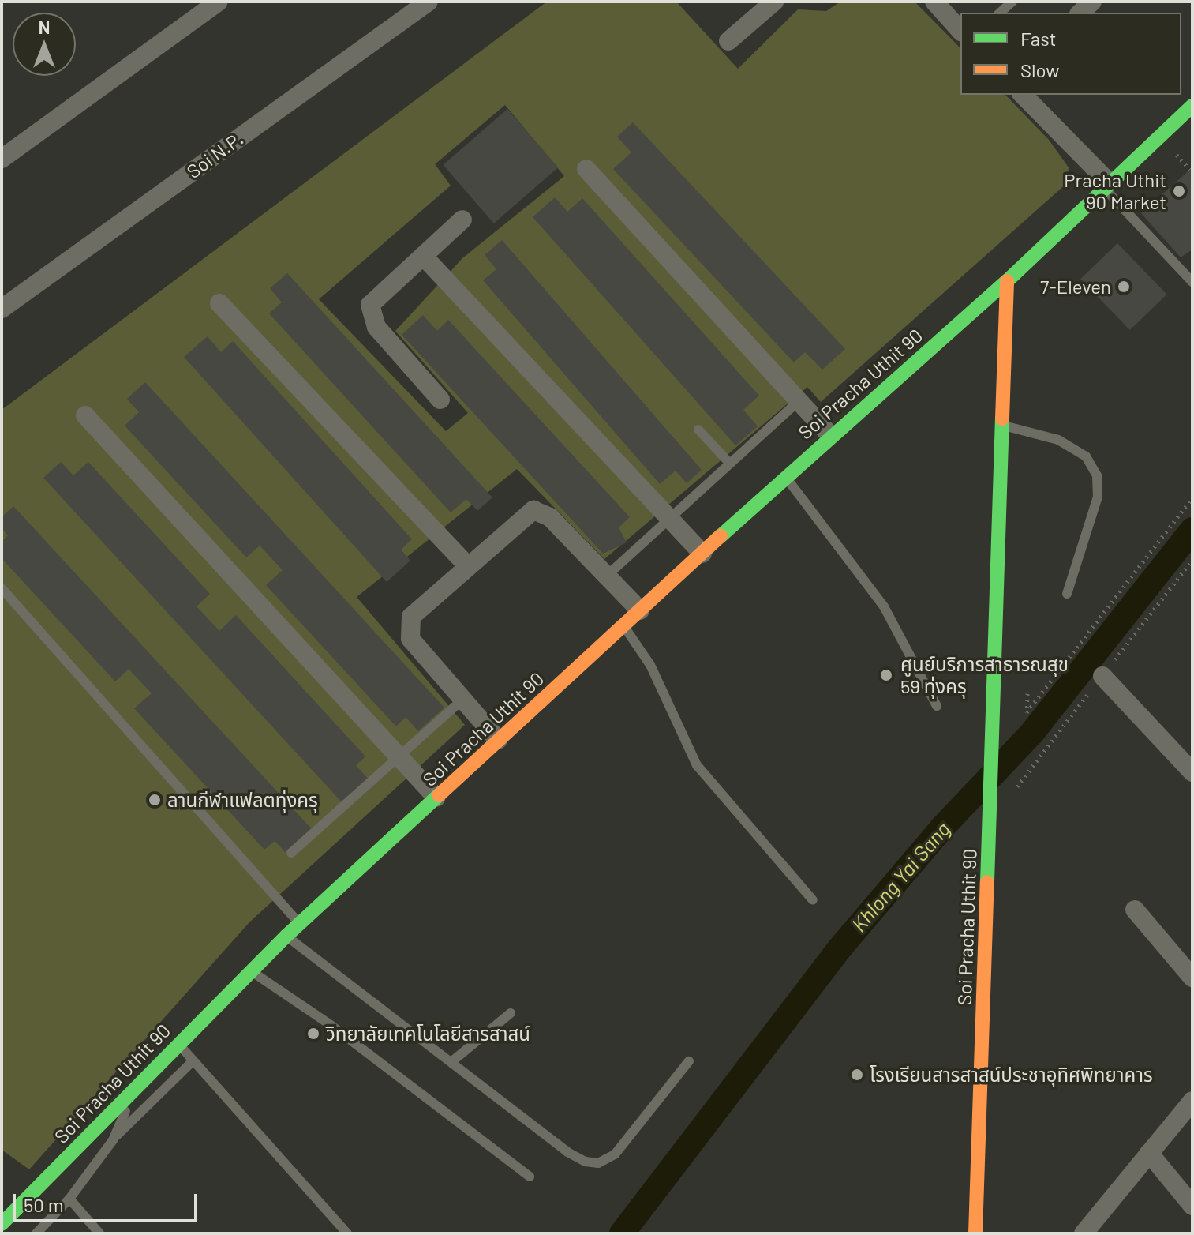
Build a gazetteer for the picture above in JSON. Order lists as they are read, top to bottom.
{
  "streets": {
    "street": ["Soi N.P.", "Soi Pracha Uthit 90"]
  },
  "water": ["Khlong Yai Sang"],
  "places": [
    "Pracha Uthit 90 Market",
    "7-Eleven",
    "ศูนย์บริการสาธารณสุข 59 ทุ่งครุ",
    "ลานกีฬาแฟลตทุ่งครุ",
    "วิทยาลัยเทคโนโลยีสารสาสน์",
    "โรงเรียนสารสาสน์ประชาอุทิศพิทยาคาร"
  ],
  "legend": ["Fast", "Slow"],
  "scale_bar": "50 m",
  "north": "top"
}
